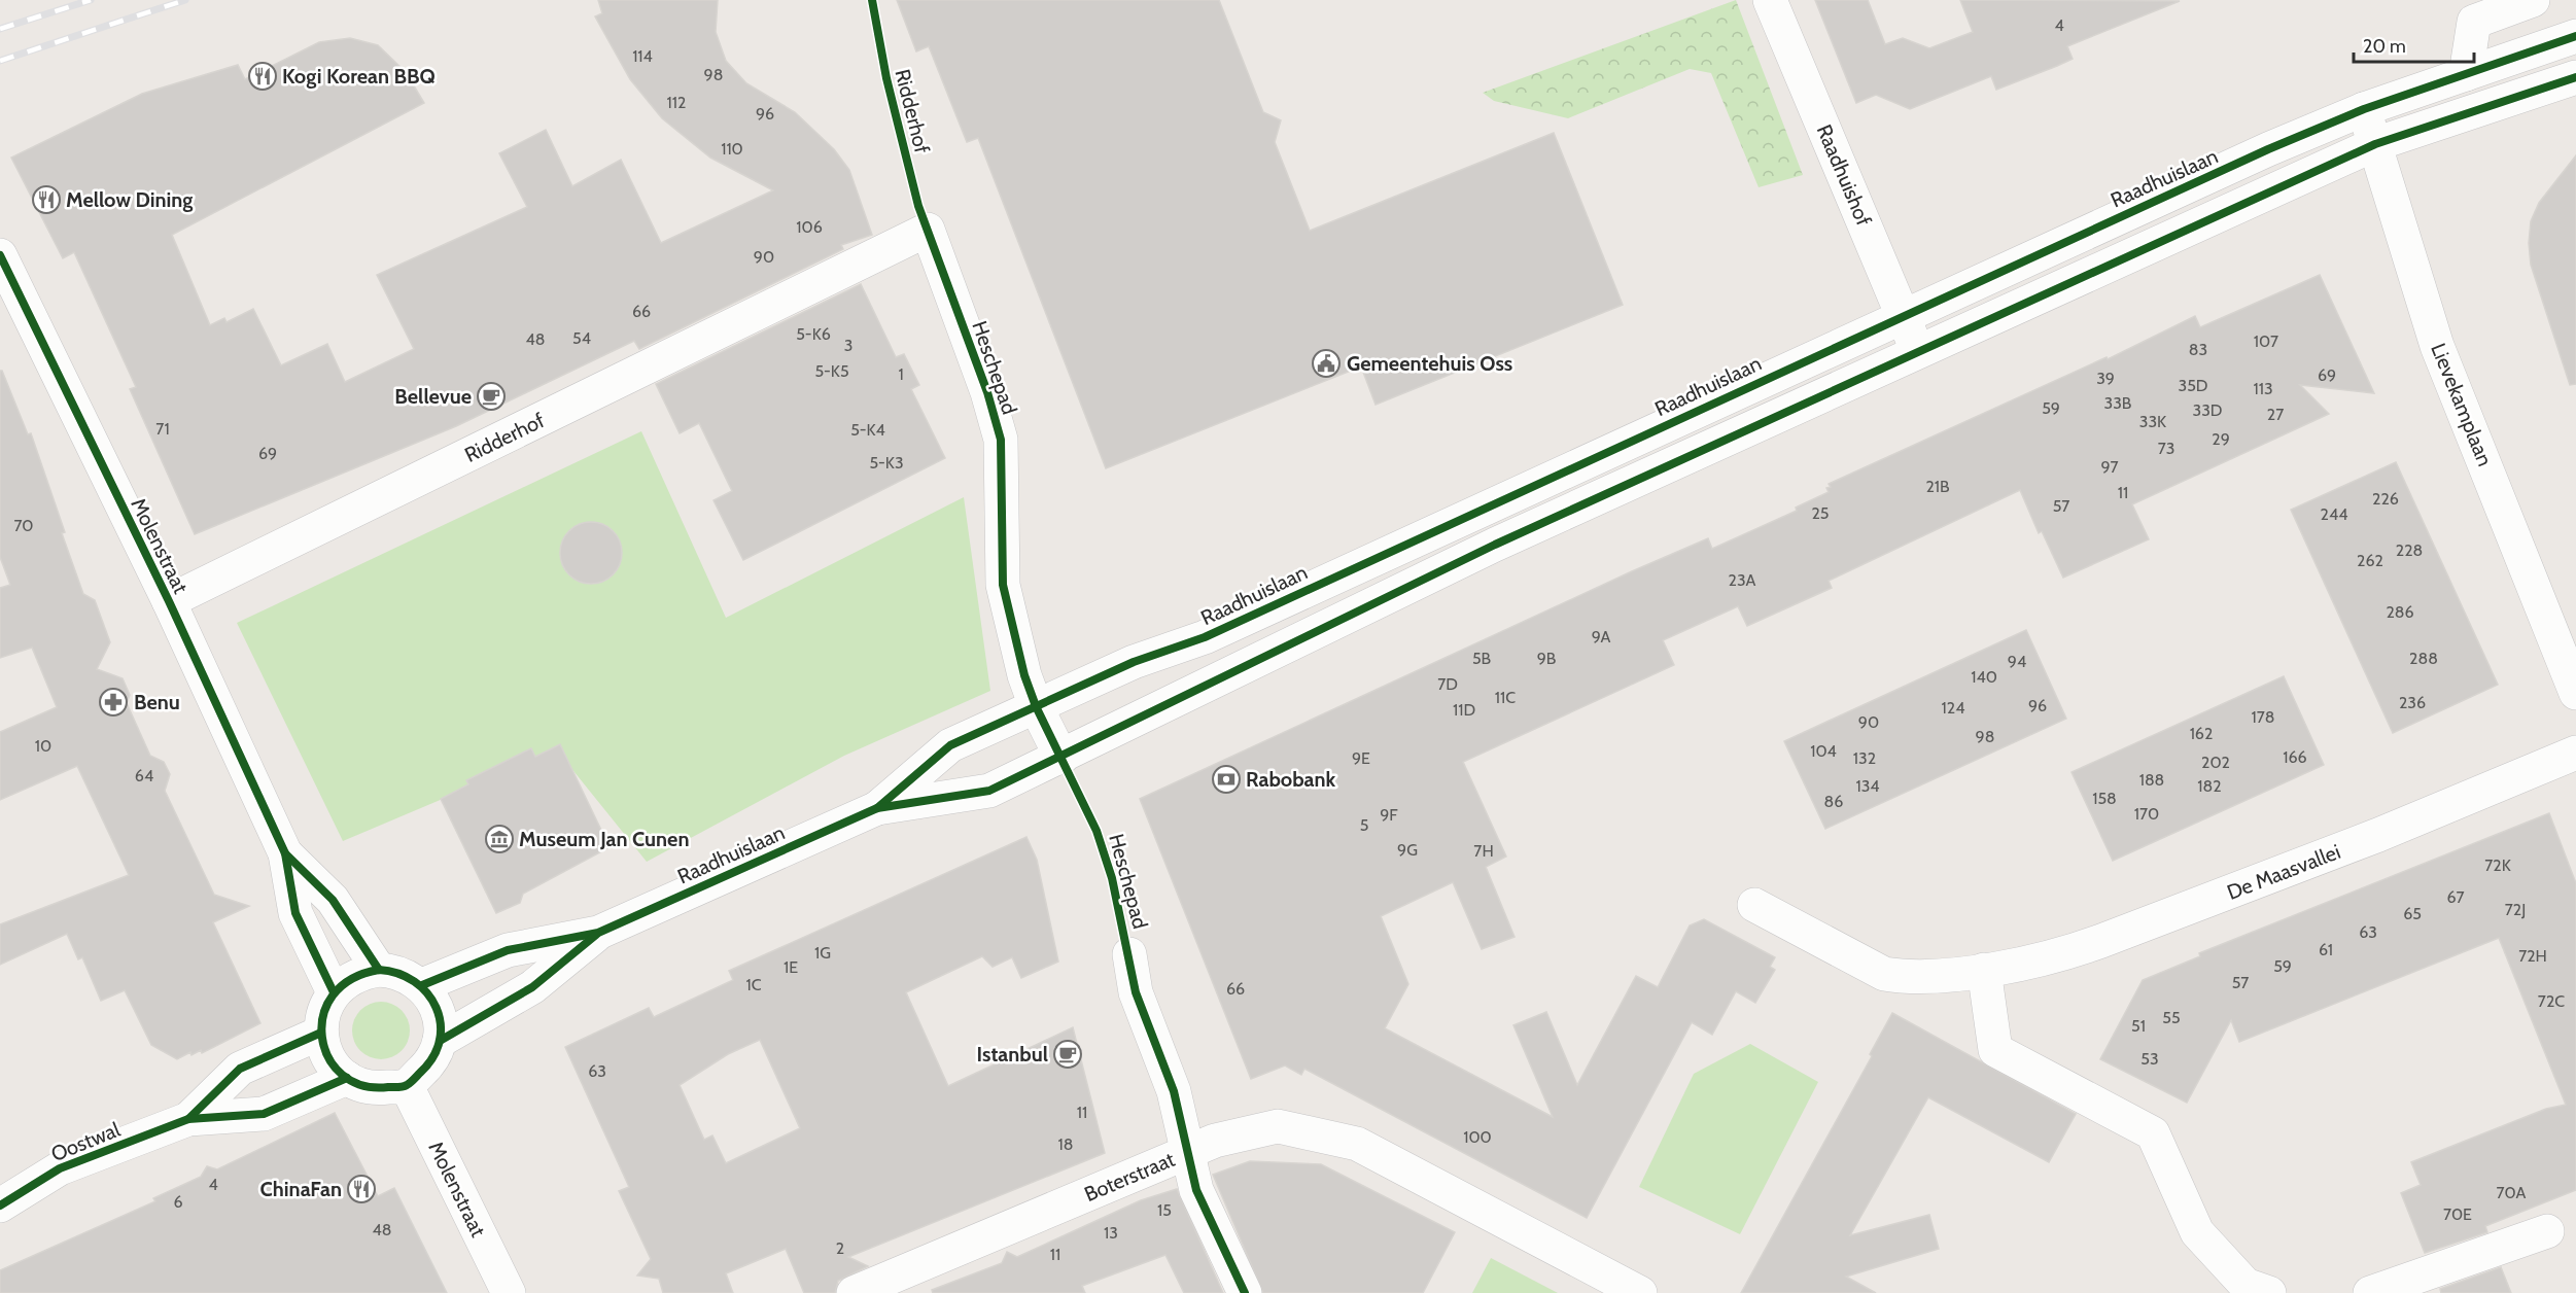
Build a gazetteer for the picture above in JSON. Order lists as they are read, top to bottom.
{
  "streets": {
    "street": [
      "Ridderhof",
      "Raadhuishof",
      "Raadhuislaan",
      "Heschepad",
      "Lievekamplaan",
      "Molenstraat",
      "De Maasvallei",
      "Oostwal",
      "Boterstraat"
    ]
  },
  "crossings": [
    ["Ridderhof", "Heschepad"],
    ["Ridderhof", "Molenstraat"],
    ["Raadhuishof", "Raadhuislaan"],
    ["Raadhuislaan", "Heschepad"],
    ["Raadhuislaan", "Lievekamplaan"],
    ["Raadhuislaan", "Molenstraat"],
    ["Raadhuislaan", "Oostwal"],
    ["Heschepad", "Boterstraat"],
    ["Molenstraat", "Oostwal"]
  ],
  "places": {
    "restaurant": ["Kogi Korean BBQ", "Mellow Dining", "ChinaFan"],
    "public building": ["Gemeentehuis Oss"],
    "cafe": ["Bellevue", "Istanbul"],
    "pharmacy": ["Benu"],
    "bank": ["Rabobank"],
    "museum": ["Museum Jan Cunen"]
  },
  "house_numbers": [
    "4",
    "114",
    "98",
    "112",
    "96",
    "110",
    "106",
    "90",
    "66",
    "5-K6",
    "54",
    "48",
    "107",
    "3",
    "83",
    "5-K5",
    "1",
    "69",
    "39",
    "35D",
    "113",
    "33B",
    "59",
    "33D",
    "27",
    "33K",
    "71",
    "5-K4",
    "29",
    "73",
    "69",
    "5-K3",
    "97",
    "21B",
    "11",
    "226",
    "57",
    "25",
    "244",
    "70",
    "228",
    "262",
    "23A",
    "286",
    "9A",
    "5B",
    "9B",
    "288",
    "94",
    "140",
    "7D",
    "11C",
    "236",
    "96",
    "124",
    "11D",
    "178",
    "90",
    "162",
    "98",
    "10",
    "104",
    "166",
    "9E",
    "132",
    "202",
    "64",
    "188",
    "134",
    "182",
    "158",
    "86",
    "170",
    "9F",
    "5",
    "9G",
    "7H",
    "72K",
    "67",
    "72J",
    "65",
    "63",
    "61",
    "1G",
    "72H",
    "59",
    "1E",
    "57",
    "1C",
    "66",
    "72C",
    "55",
    "51",
    "53",
    "63",
    "11",
    "100",
    "18",
    "4",
    "70A",
    "6",
    "15",
    "70E",
    "48",
    "13",
    "2",
    "11"
  ],
  "scale_bar": "20 m"
}
